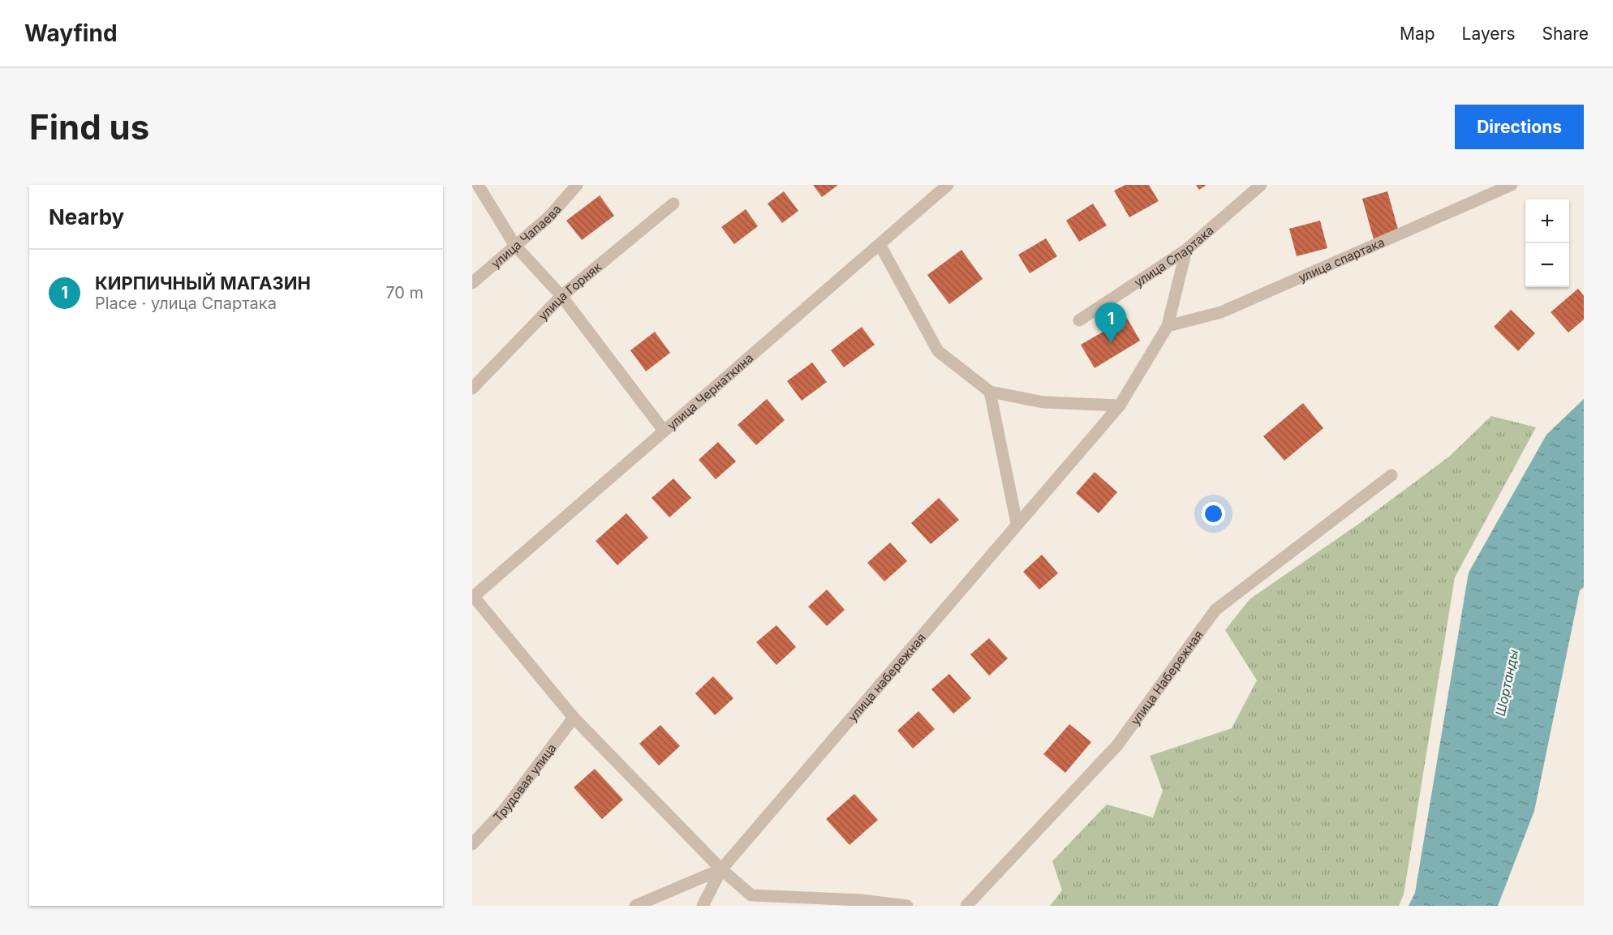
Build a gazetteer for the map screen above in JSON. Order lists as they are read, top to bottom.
{
  "streets": {
    "street": [
      "улица Чапаева",
      "улица Спартака",
      "улица спартака",
      "улица Горняк",
      "улица Чернаткина",
      "улица набережная",
      "улица Набережная",
      "Трудовая улица"
    ]
  },
  "crossings": [
    ["улица Спартака", "улица набережная"],
    ["улица спартака", "улица набережная"]
  ],
  "water": ["Шортанды"],
  "page": {
    "header": "Wayfind",
    "nav": ["Map", "Layers", "Share"],
    "buttons": "Directions",
    "title": "Find us",
    "heading": "Nearby",
    "map_buttons": ["+", "−"],
    "list": [
      {
        "mark": "1",
        "name": "КИРПИЧНЫЙ МАГАЗИН",
        "note": "Place · улица Спартака",
        "value": "70 m"
      }
    ],
    "pins": "1"
  }
}
